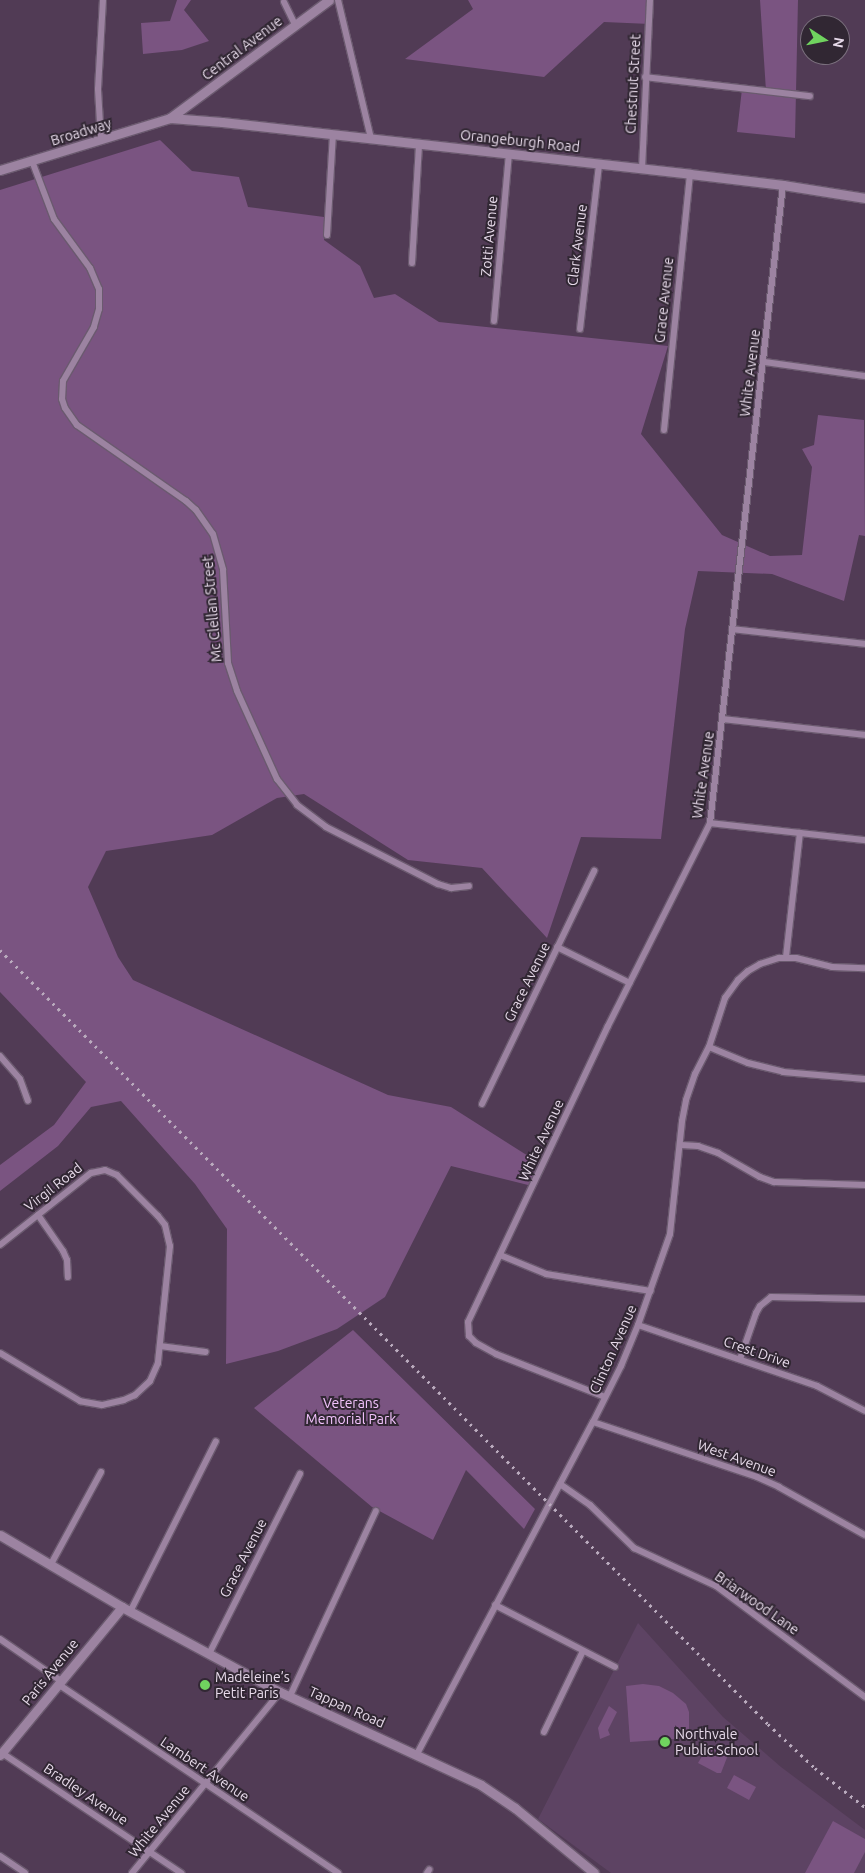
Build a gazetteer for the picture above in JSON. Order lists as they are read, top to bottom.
{
  "streets": {
    "street": [
      "Central Avenue",
      "Chestnut Street",
      "Broadway",
      "Orangeburgh Road",
      "Zotti Avenue",
      "Clark Avenue",
      "Grace Avenue",
      "White Avenue",
      "Mc Clellan Street",
      "Virgil Road",
      "Clinton Avenue",
      "Crest Drive",
      "West Avenue",
      "Briarwood Lane",
      "Paris Avenue",
      "Tappan Road",
      "Lambert Avenue",
      "Bradley Avenue"
    ]
  },
  "crossings": [
    ["Central Avenue", "Broadway"],
    ["Central Avenue", "Orangeburgh Road"],
    ["Chestnut Street", "Orangeburgh Road"],
    ["Broadway", "Orangeburgh Road"],
    ["Broadway", "Mc Clellan Street"],
    ["Orangeburgh Road", "Zotti Avenue"],
    ["Orangeburgh Road", "Clark Avenue"],
    ["Orangeburgh Road", "Grace Avenue"],
    ["Orangeburgh Road", "White Avenue"],
    ["Grace Avenue", "Tappan Road"],
    ["White Avenue", "Clinton Avenue"],
    ["White Avenue", "Tappan Road"],
    ["White Avenue", "Lambert Avenue"],
    ["White Avenue", "Bradley Avenue"],
    ["Clinton Avenue", "Crest Drive"],
    ["Clinton Avenue", "West Avenue"],
    ["Clinton Avenue", "Briarwood Lane"],
    ["Clinton Avenue", "Tappan Road"],
    ["Paris Avenue", "Tappan Road"],
    ["Paris Avenue", "Lambert Avenue"],
    ["Paris Avenue", "Bradley Avenue"]
  ],
  "parks": ["Veterans Memorial Park"],
  "places": ["Madeleine’s Petit Paris", "Northvale Public School"],
  "north": "right"
}
